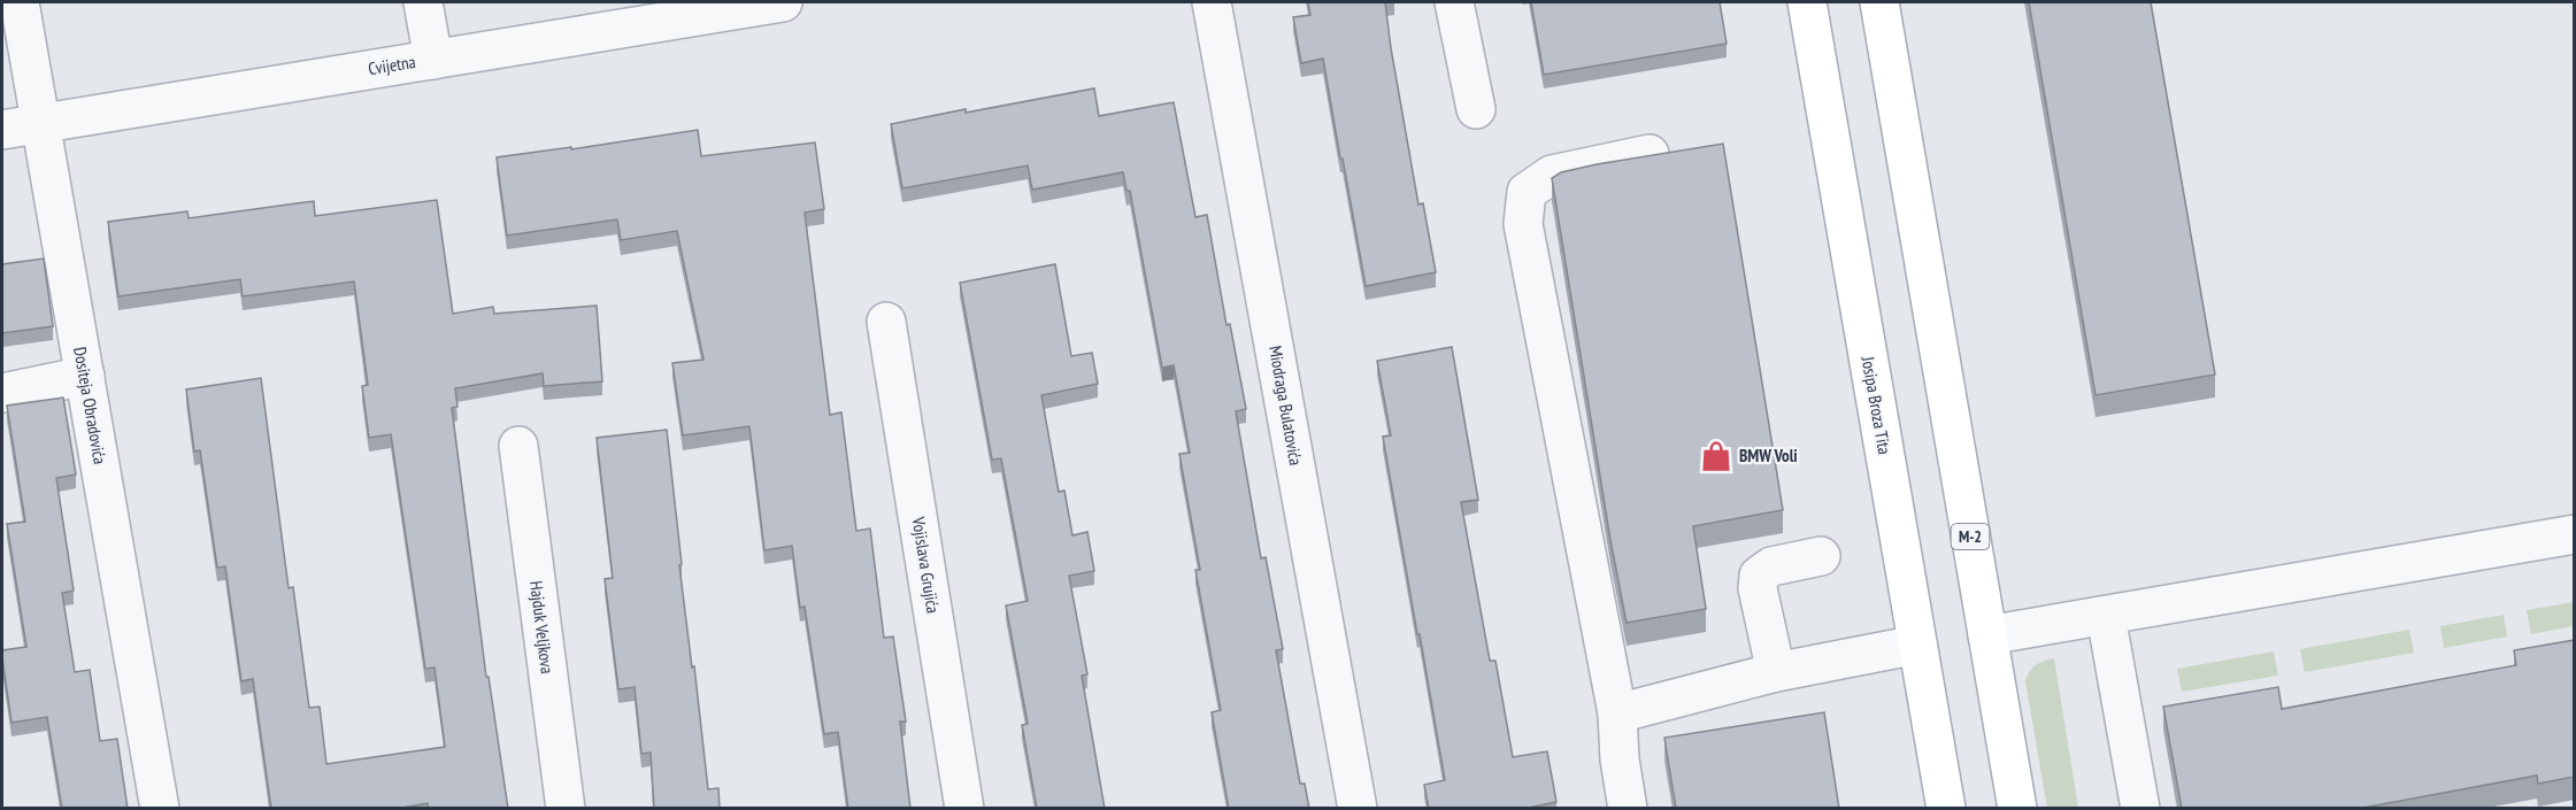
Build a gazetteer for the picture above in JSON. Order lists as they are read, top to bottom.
{
  "streets": {
    "main road": ["Josipa Broza Tita", "M-2"],
    "street": [
      "Cvijetna",
      "Dositeja Obradovića",
      "Miodraga Bulatovića",
      "Vojislava Grujića",
      "Hajduk Veljkova"
    ]
  },
  "crossings": [
    ["Cvijetna", "Dositeja Obradovića"]
  ],
  "places": {
    "shop": ["BMW Voli"]
  }
}
